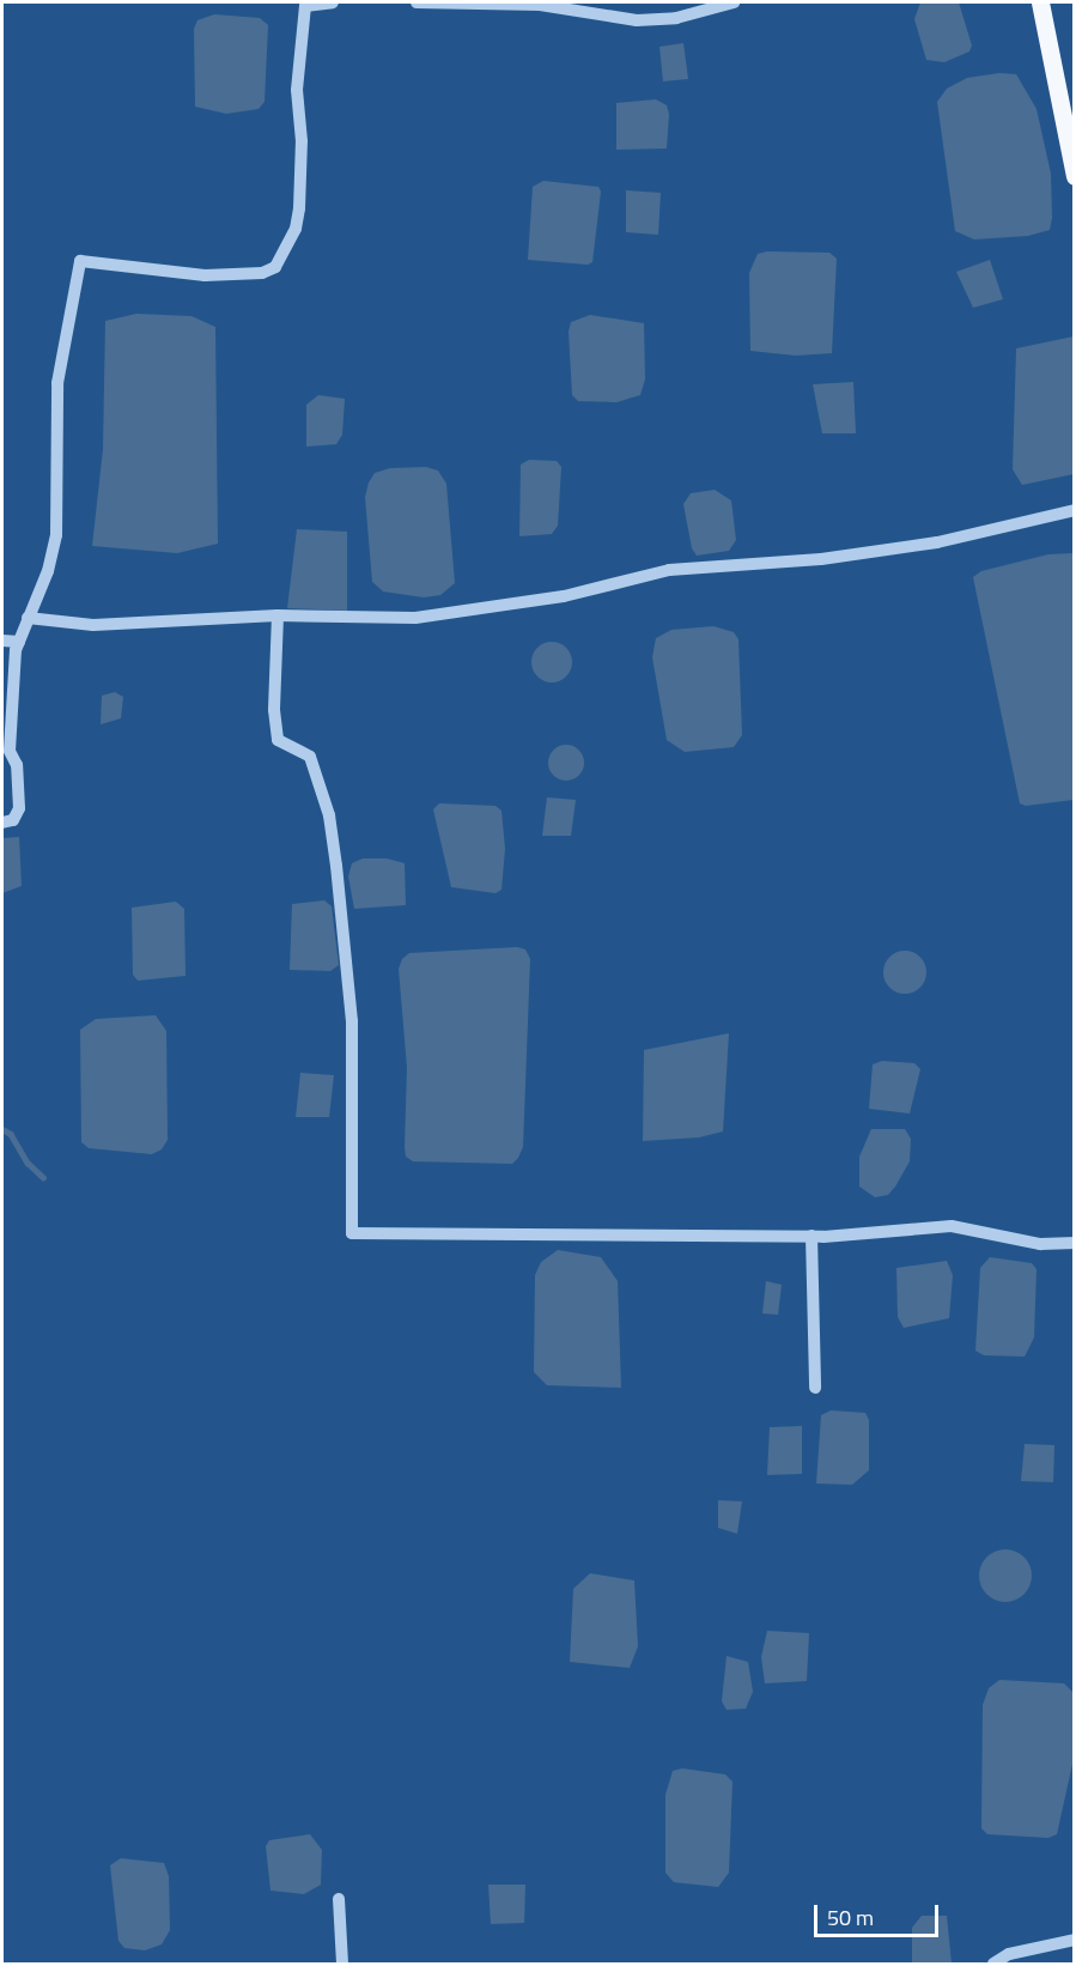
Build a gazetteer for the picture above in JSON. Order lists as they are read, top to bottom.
{
  "scale_bar": "50 m"
}
